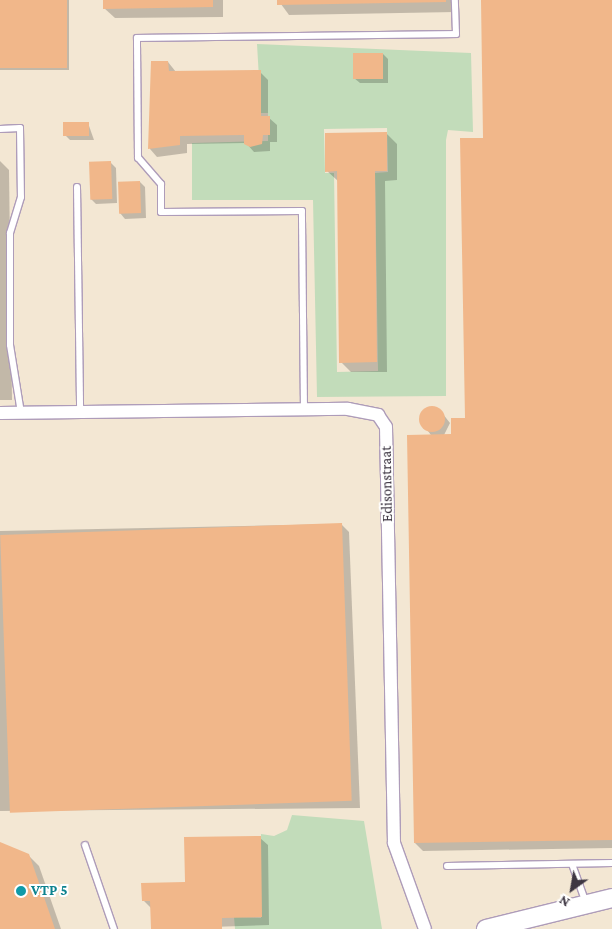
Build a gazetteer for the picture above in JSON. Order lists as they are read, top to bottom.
{
  "streets": {
    "street": ["Edisonstraat"]
  },
  "places": ["VTP 5"],
  "north": "bottom left"
}
